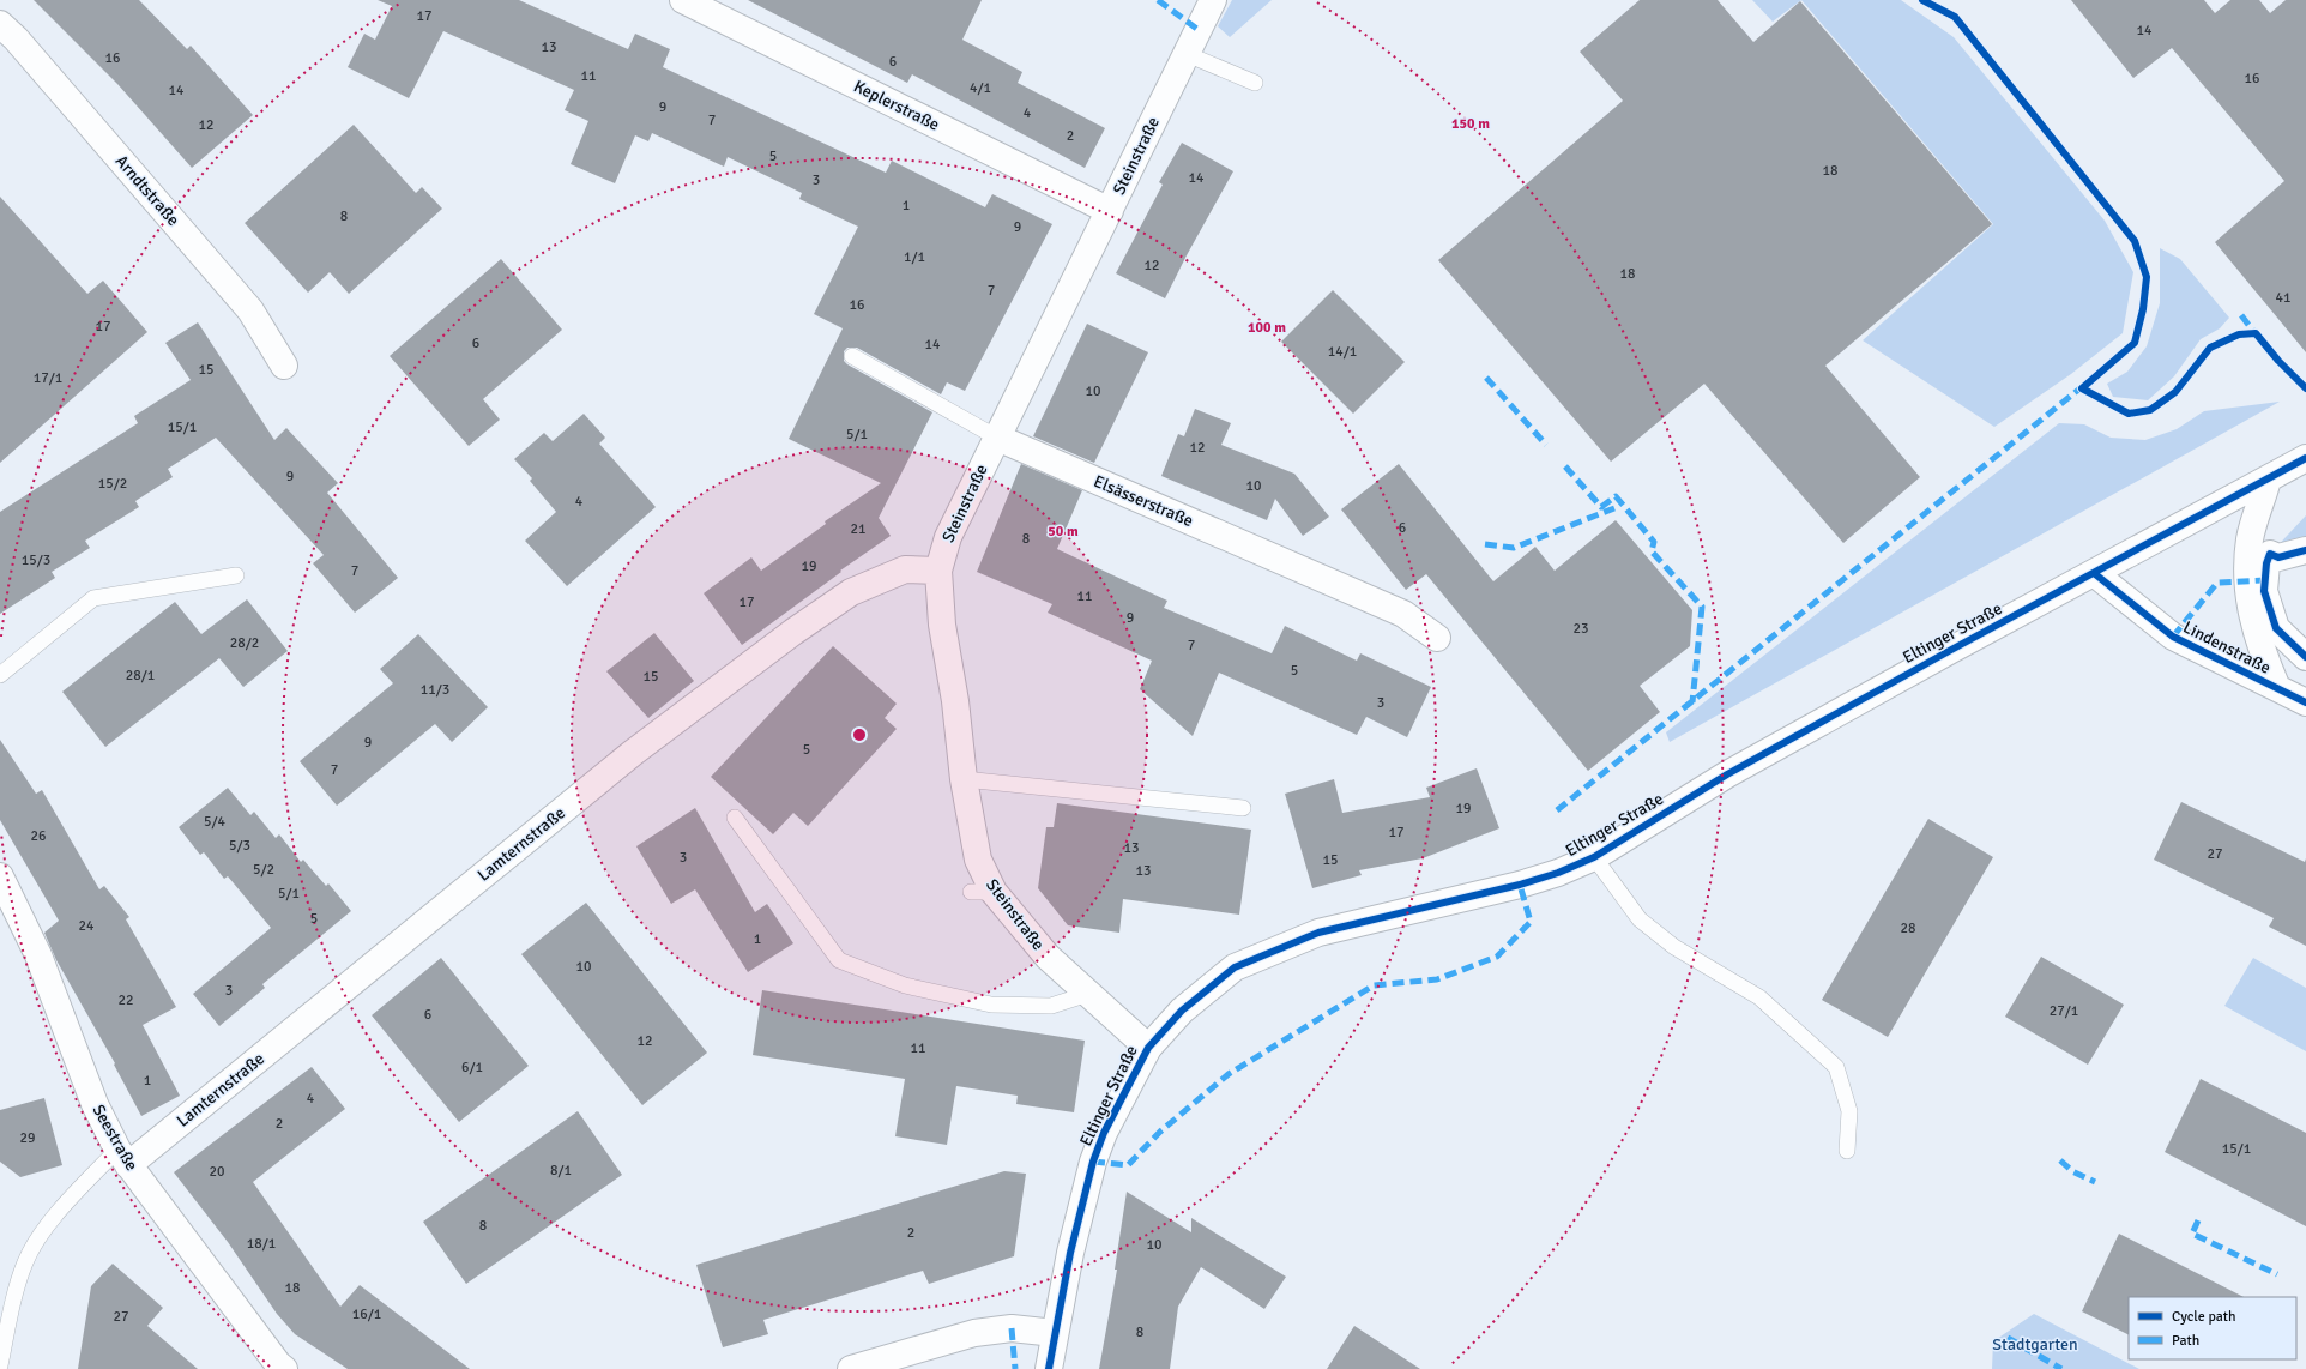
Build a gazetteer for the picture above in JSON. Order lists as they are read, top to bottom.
{
  "streets": {
    "street": [
      "Keplerstraße",
      "Steinstraße",
      "Arndtstraße",
      "Elsässerstraße",
      "Eltinger Straße",
      "Lindenstraße",
      "Lamternstraße",
      "Seestraße"
    ]
  },
  "crossings": [
    ["Keplerstraße", "Steinstraße"],
    ["Steinstraße", "Elsässerstraße"],
    ["Steinstraße", "Eltinger Straße"],
    ["Steinstraße", "Lamternstraße"],
    ["Eltinger Straße", "Lindenstraße"],
    ["Lamternstraße", "Seestraße"]
  ],
  "parks": ["Stadtgarten"],
  "house_numbers": [
    "17",
    "14",
    "13",
    "16",
    "6",
    "11",
    "16",
    "4/1",
    "14",
    "9",
    "4",
    "7",
    "12",
    "2",
    "5",
    "18",
    "14",
    "3",
    "1",
    "8",
    "9",
    "1/1",
    "12",
    "18",
    "7",
    "41",
    "16",
    "17",
    "6",
    "14",
    "14/1",
    "15",
    "17/1",
    "10",
    "15/1",
    "5/1",
    "12",
    "9",
    "15/2",
    "10",
    "4",
    "6",
    "21",
    "8",
    "15/3",
    "19",
    "7",
    "11",
    "17",
    "9",
    "23",
    "28/2",
    "7",
    "5",
    "28/1",
    "15",
    "11/3",
    "3",
    "9",
    "5",
    "7",
    "19",
    "5/4",
    "17",
    "26",
    "5/3",
    "13",
    "27",
    "3",
    "15",
    "5/2",
    "13",
    "5/1",
    "5",
    "24",
    "28",
    "1",
    "10",
    "3",
    "22",
    "27/1",
    "6",
    "12",
    "11",
    "6/1",
    "1",
    "4",
    "2",
    "29",
    "15/1",
    "8/1",
    "20",
    "8",
    "2",
    "18/1",
    "10",
    "18",
    "16/1",
    "27",
    "8"
  ],
  "legend": ["Cycle path", "Path"],
  "rings": ["150 m", "100 m", "50 m"]
}
